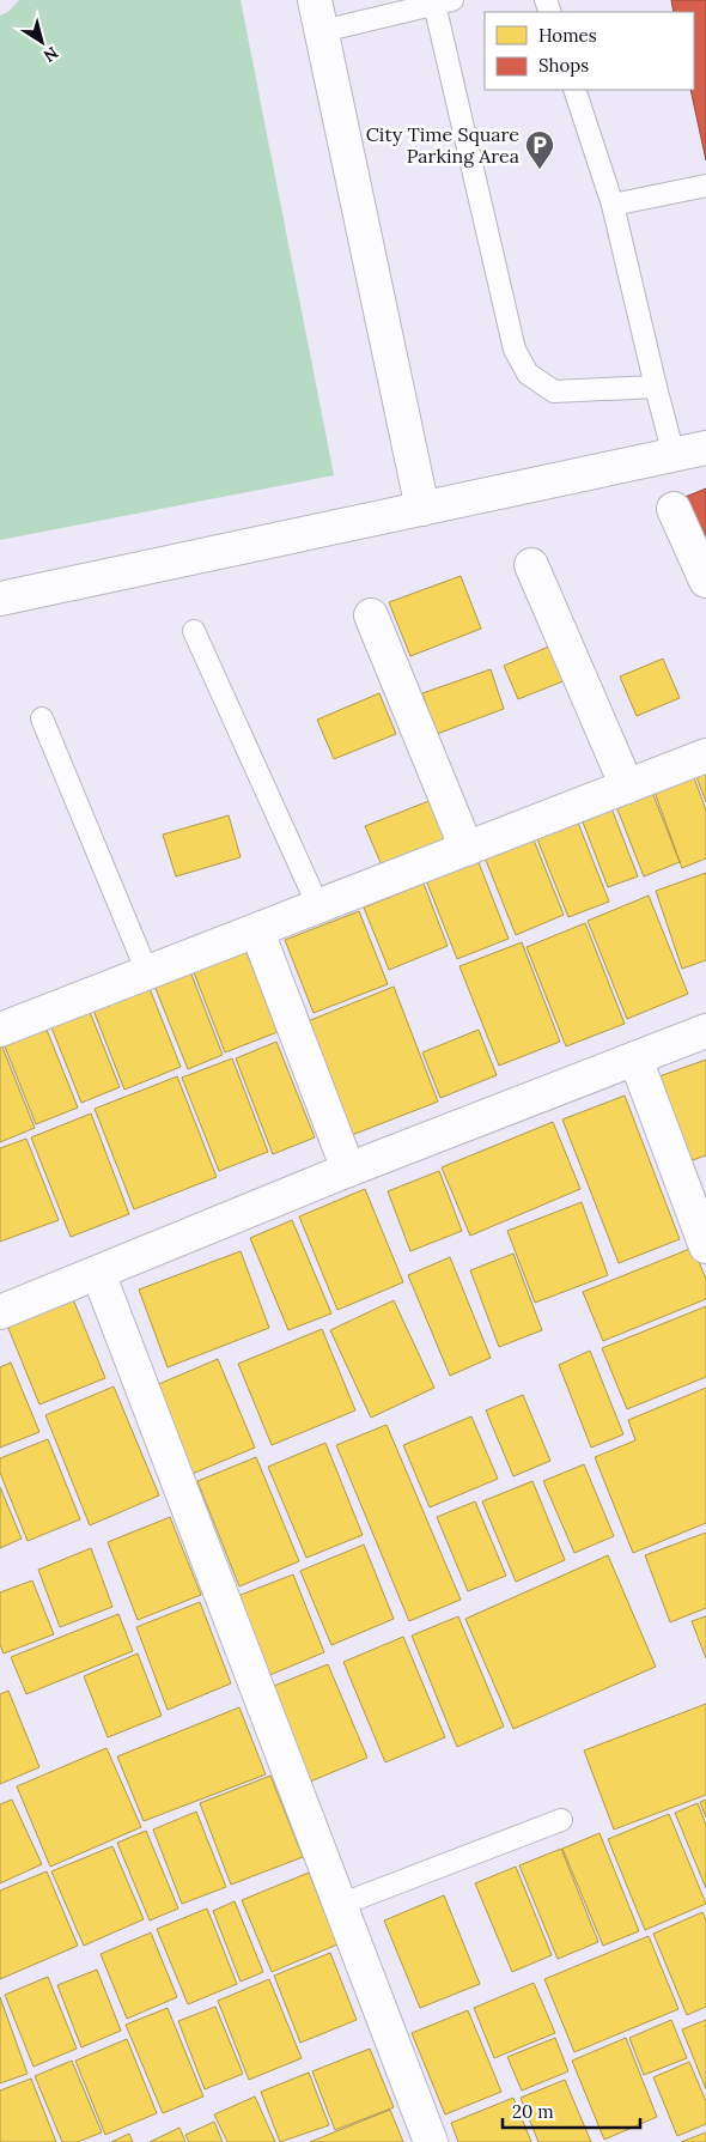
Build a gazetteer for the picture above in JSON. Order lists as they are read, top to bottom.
{
  "places": {
    "parking": ["City Time Square Parking Area"]
  },
  "legend": ["Homes", "Shops"],
  "scale_bar": "20 m",
  "north": "bottom right"
}
